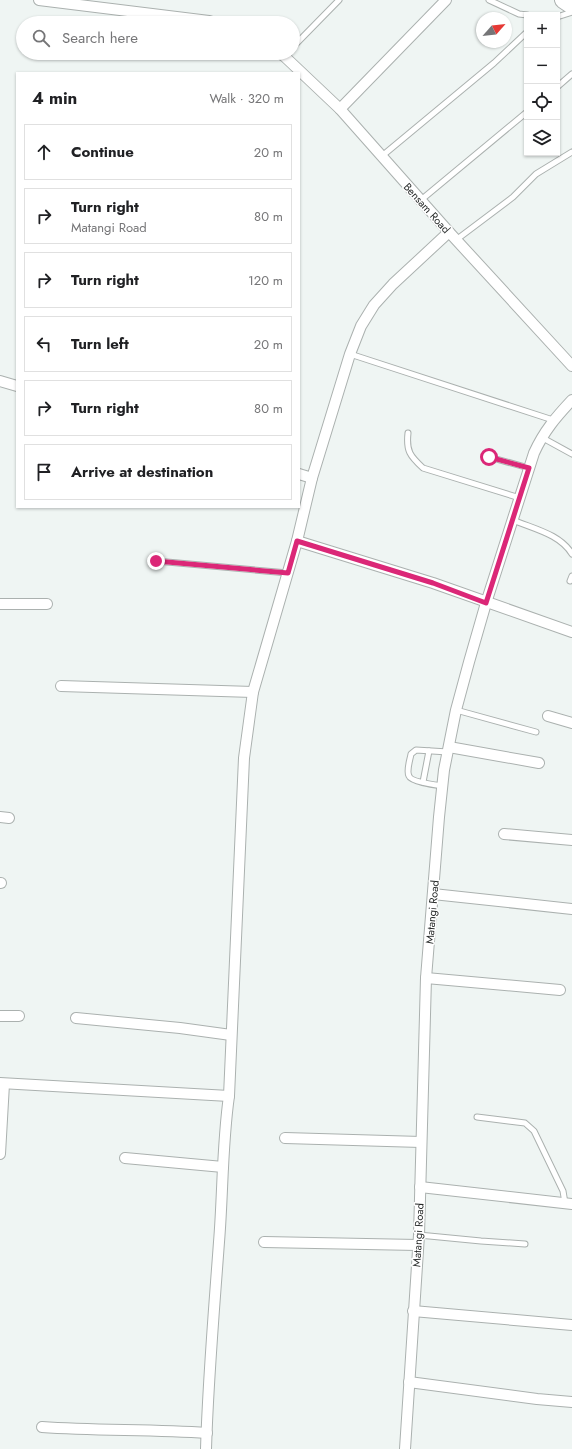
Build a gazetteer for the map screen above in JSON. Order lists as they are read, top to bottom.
{
  "streets": {
    "street": ["Bensam Road", "Matangi Road"]
  },
  "north": "top right",
  "page": {
    "map_buttons": ["+", "−"],
    "search": "Search here",
    "heading": ["4 min", "Walk · 320 m"],
    "list": [
      ["Continue", "20 m"],
      ["Turn right", "Matangi Road", "80 m"],
      ["Turn right", "120 m"],
      ["Turn left", "20 m"],
      ["Turn right", "80 m"],
      "Arrive at destination"
    ]
  }
}
